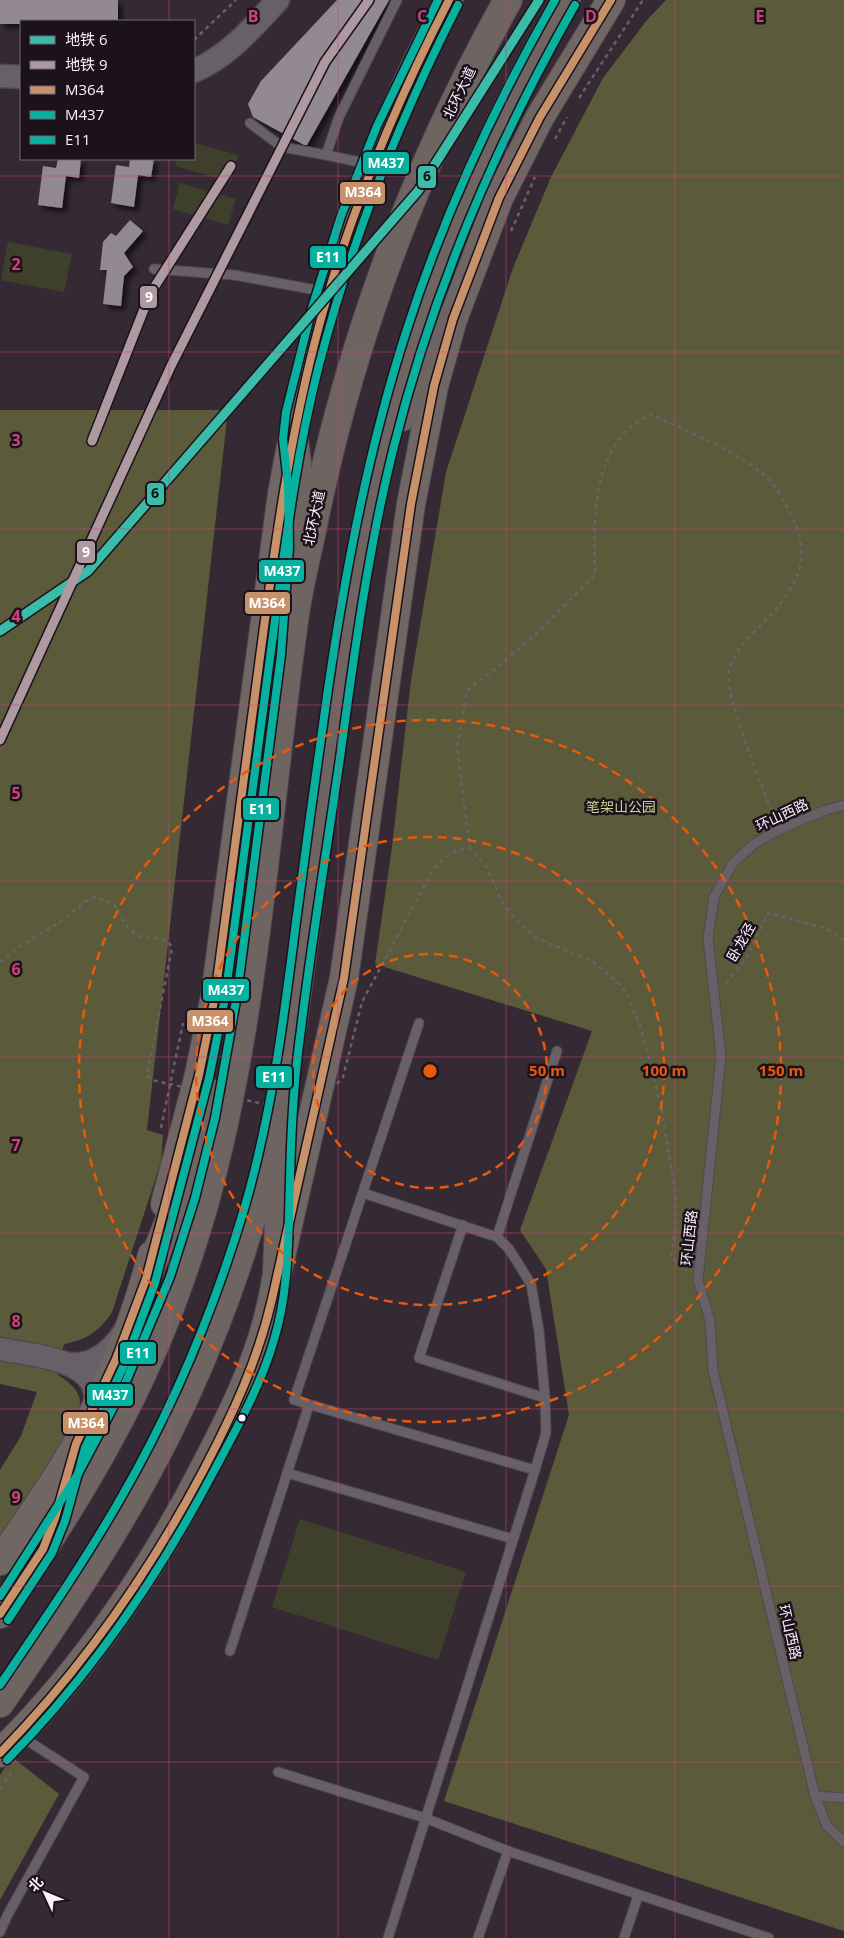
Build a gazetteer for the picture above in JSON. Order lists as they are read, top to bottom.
{
  "streets": {
    "highway": ["北环大道"],
    "lane": ["环山西路"],
    "path": ["卧龙径"]
  },
  "crossings": [
    ["环山西路", "卧龙径"]
  ],
  "parks": ["笔架山公园"],
  "lines": [
    "metro line 6",
    "metro line 9",
    "transit line M364",
    "transit line E11",
    "transit line M437"
  ],
  "legend": [
    "地铁 6",
    "地铁 9",
    "M364",
    "M437",
    "E11"
  ],
  "north": "top left",
  "grid": {
    "columns": [
      "B",
      "C",
      "D",
      "E"
    ],
    "rows": [
      "2",
      "3",
      "4",
      "5",
      "6",
      "7",
      "8",
      "9"
    ]
  },
  "rings": ["50 m", "100 m", "150 m"]
}
